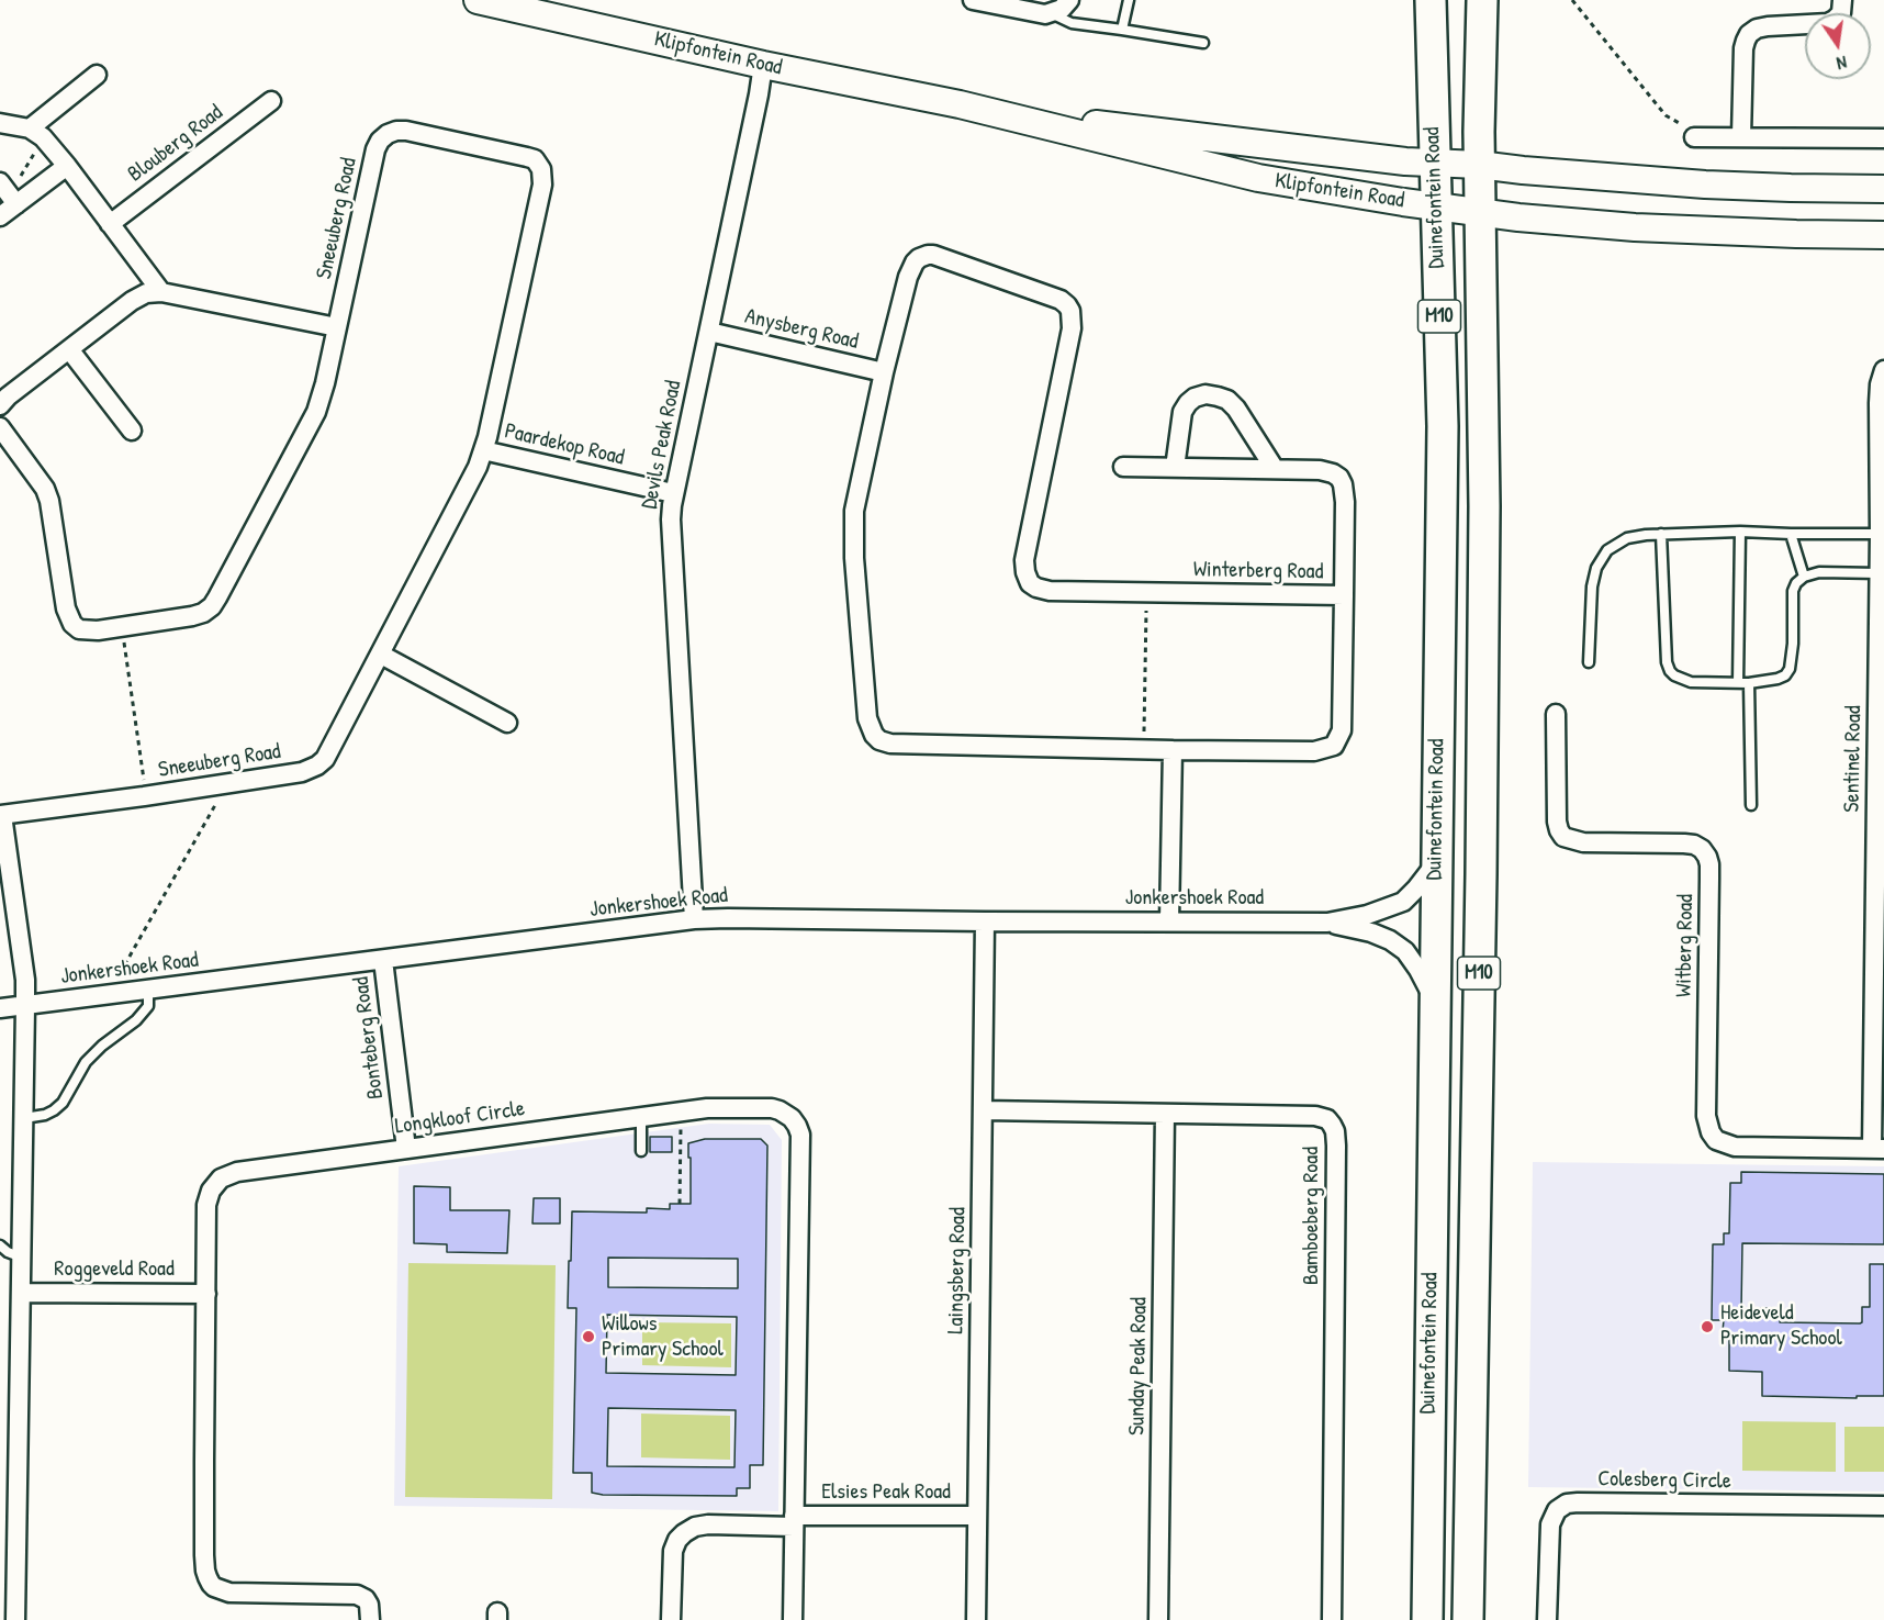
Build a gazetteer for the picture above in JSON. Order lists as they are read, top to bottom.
{
  "streets": {
    "main road": ["Klipfontein Road", "Duinefontein Road", "M10"],
    "street": [
      "Blouberg Road",
      "Sneeuberg Road",
      "Anysberg Road",
      "Paardekop Road",
      "Devils Peak Road",
      "Winterberg Road",
      "Sentinel Road",
      "Jonkershoek Road",
      "Witberg Road",
      "Bonteberg Road",
      "Longkloof Circle",
      "Bamboeberg Road",
      "Roggeveld Road",
      "Laingsberg Road",
      "Sunday Peak Road",
      "Colesberg Circle",
      "Elsies Peak Road"
    ]
  },
  "crossings": [
    ["Klipfontein Road", "Duinefontein Road"],
    ["Klipfontein Road", "Devils Peak Road"],
    ["Duinefontein Road", "Jonkershoek Road"],
    ["Sneeuberg Road", "Paardekop Road"],
    ["Anysberg Road", "Devils Peak Road"],
    ["Anysberg Road", "Winterberg Road"],
    ["Paardekop Road", "Devils Peak Road"],
    ["Devils Peak Road", "Jonkershoek Road"],
    ["Sentinel Road", "Witberg Road"],
    ["Jonkershoek Road", "Bonteberg Road"],
    ["Jonkershoek Road", "Laingsberg Road"],
    ["Bonteberg Road", "Longkloof Circle"],
    ["Longkloof Circle", "Roggeveld Road"],
    ["Longkloof Circle", "Elsies Peak Road"],
    ["Bamboeberg Road", "Laingsberg Road"],
    ["Bamboeberg Road", "Sunday Peak Road"],
    ["Laingsberg Road", "Elsies Peak Road"]
  ],
  "places": ["Heideveld Primary School", "Willows Primary School"],
  "north": "bottom"
}
